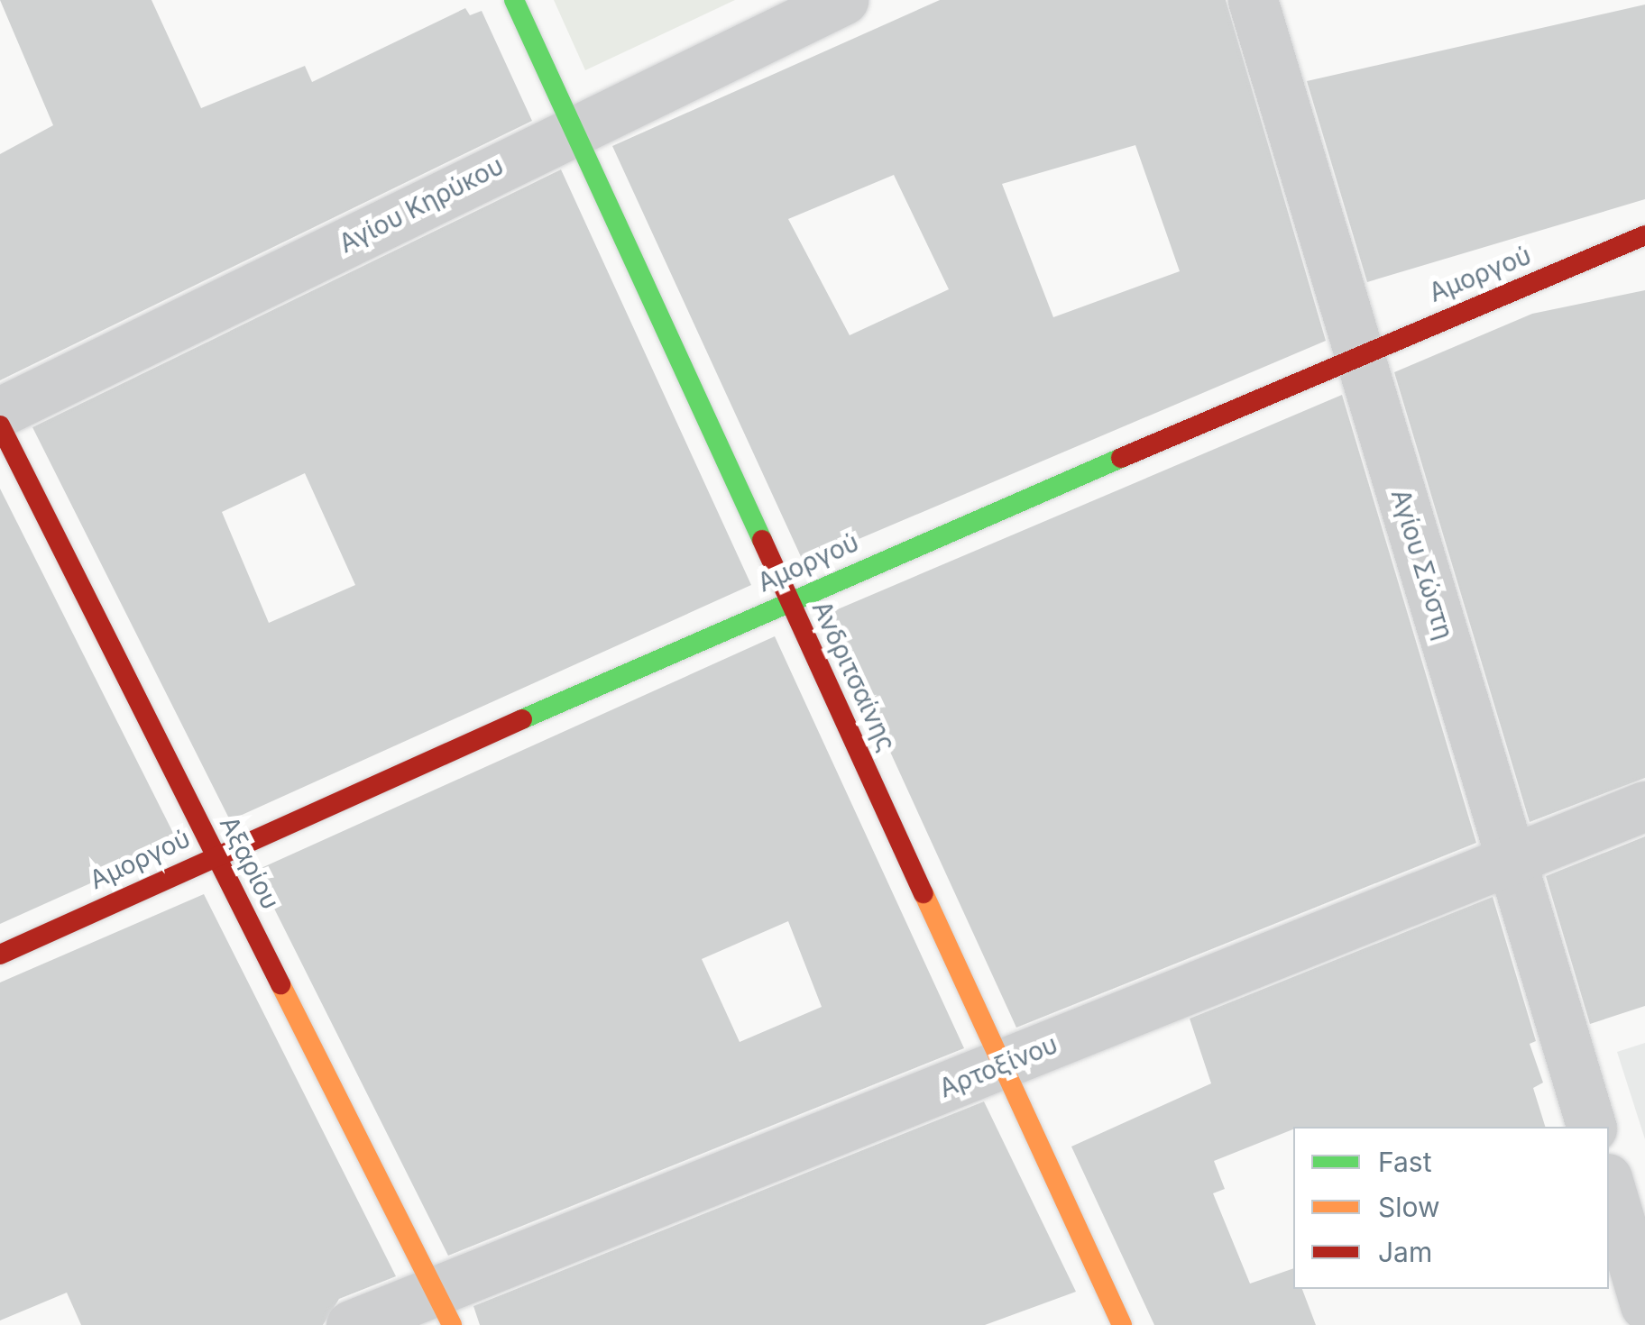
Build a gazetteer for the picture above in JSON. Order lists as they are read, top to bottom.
{
  "streets": {
    "street": [
      "Αγίου Κηρύκου",
      "Αμοργού",
      "Αγίου Σώστη",
      "Ανδριτσαίνης",
      "Αξαρίου",
      "Αρτοξίνου"
    ]
  },
  "crossings": [
    ["Αγίου Κηρύκου", "Ανδριτσαίνης"],
    ["Αμοργού", "Αγίου Σώστη"],
    ["Αμοργού", "Ανδριτσαίνης"],
    ["Αμοργού", "Αξαρίου"],
    ["Αγίου Σώστη", "Αρτοξίνου"],
    ["Ανδριτσαίνης", "Αρτοξίνου"],
    ["Αξαρίου", "Αρτοξίνου"]
  ],
  "legend": ["Fast", "Slow", "Jam"]
}
